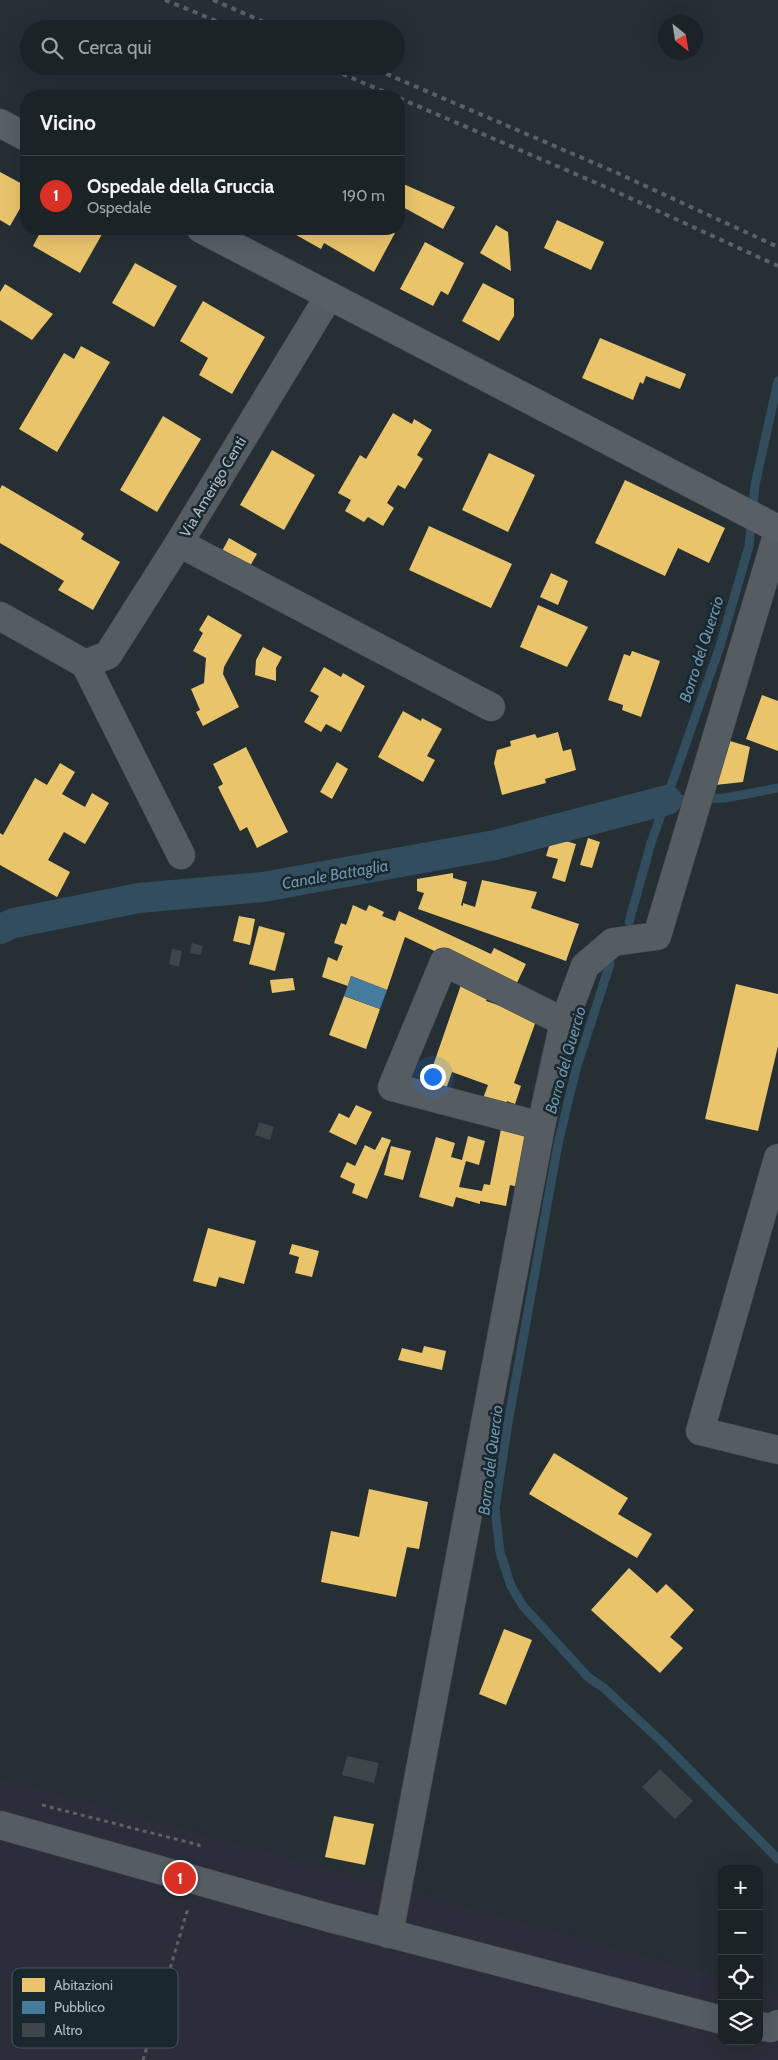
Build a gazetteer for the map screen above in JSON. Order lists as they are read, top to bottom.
{
  "streets": {
    "street": ["Via Amerigo Centi"]
  },
  "water": ["Borro del Quercio", "Canale Battaglia"],
  "legend": ["Abitazioni", "Pubblico", "Altro"],
  "north": "bottom right",
  "page": {
    "search": "Cerca qui",
    "heading": "Vicino",
    "list": [
      {
        "mark": "1",
        "name": "Ospedale della Gruccia",
        "note": "Ospedale",
        "value": "190 m"
      }
    ],
    "pins": "1",
    "map_buttons": ["+", "−"]
  }
}
